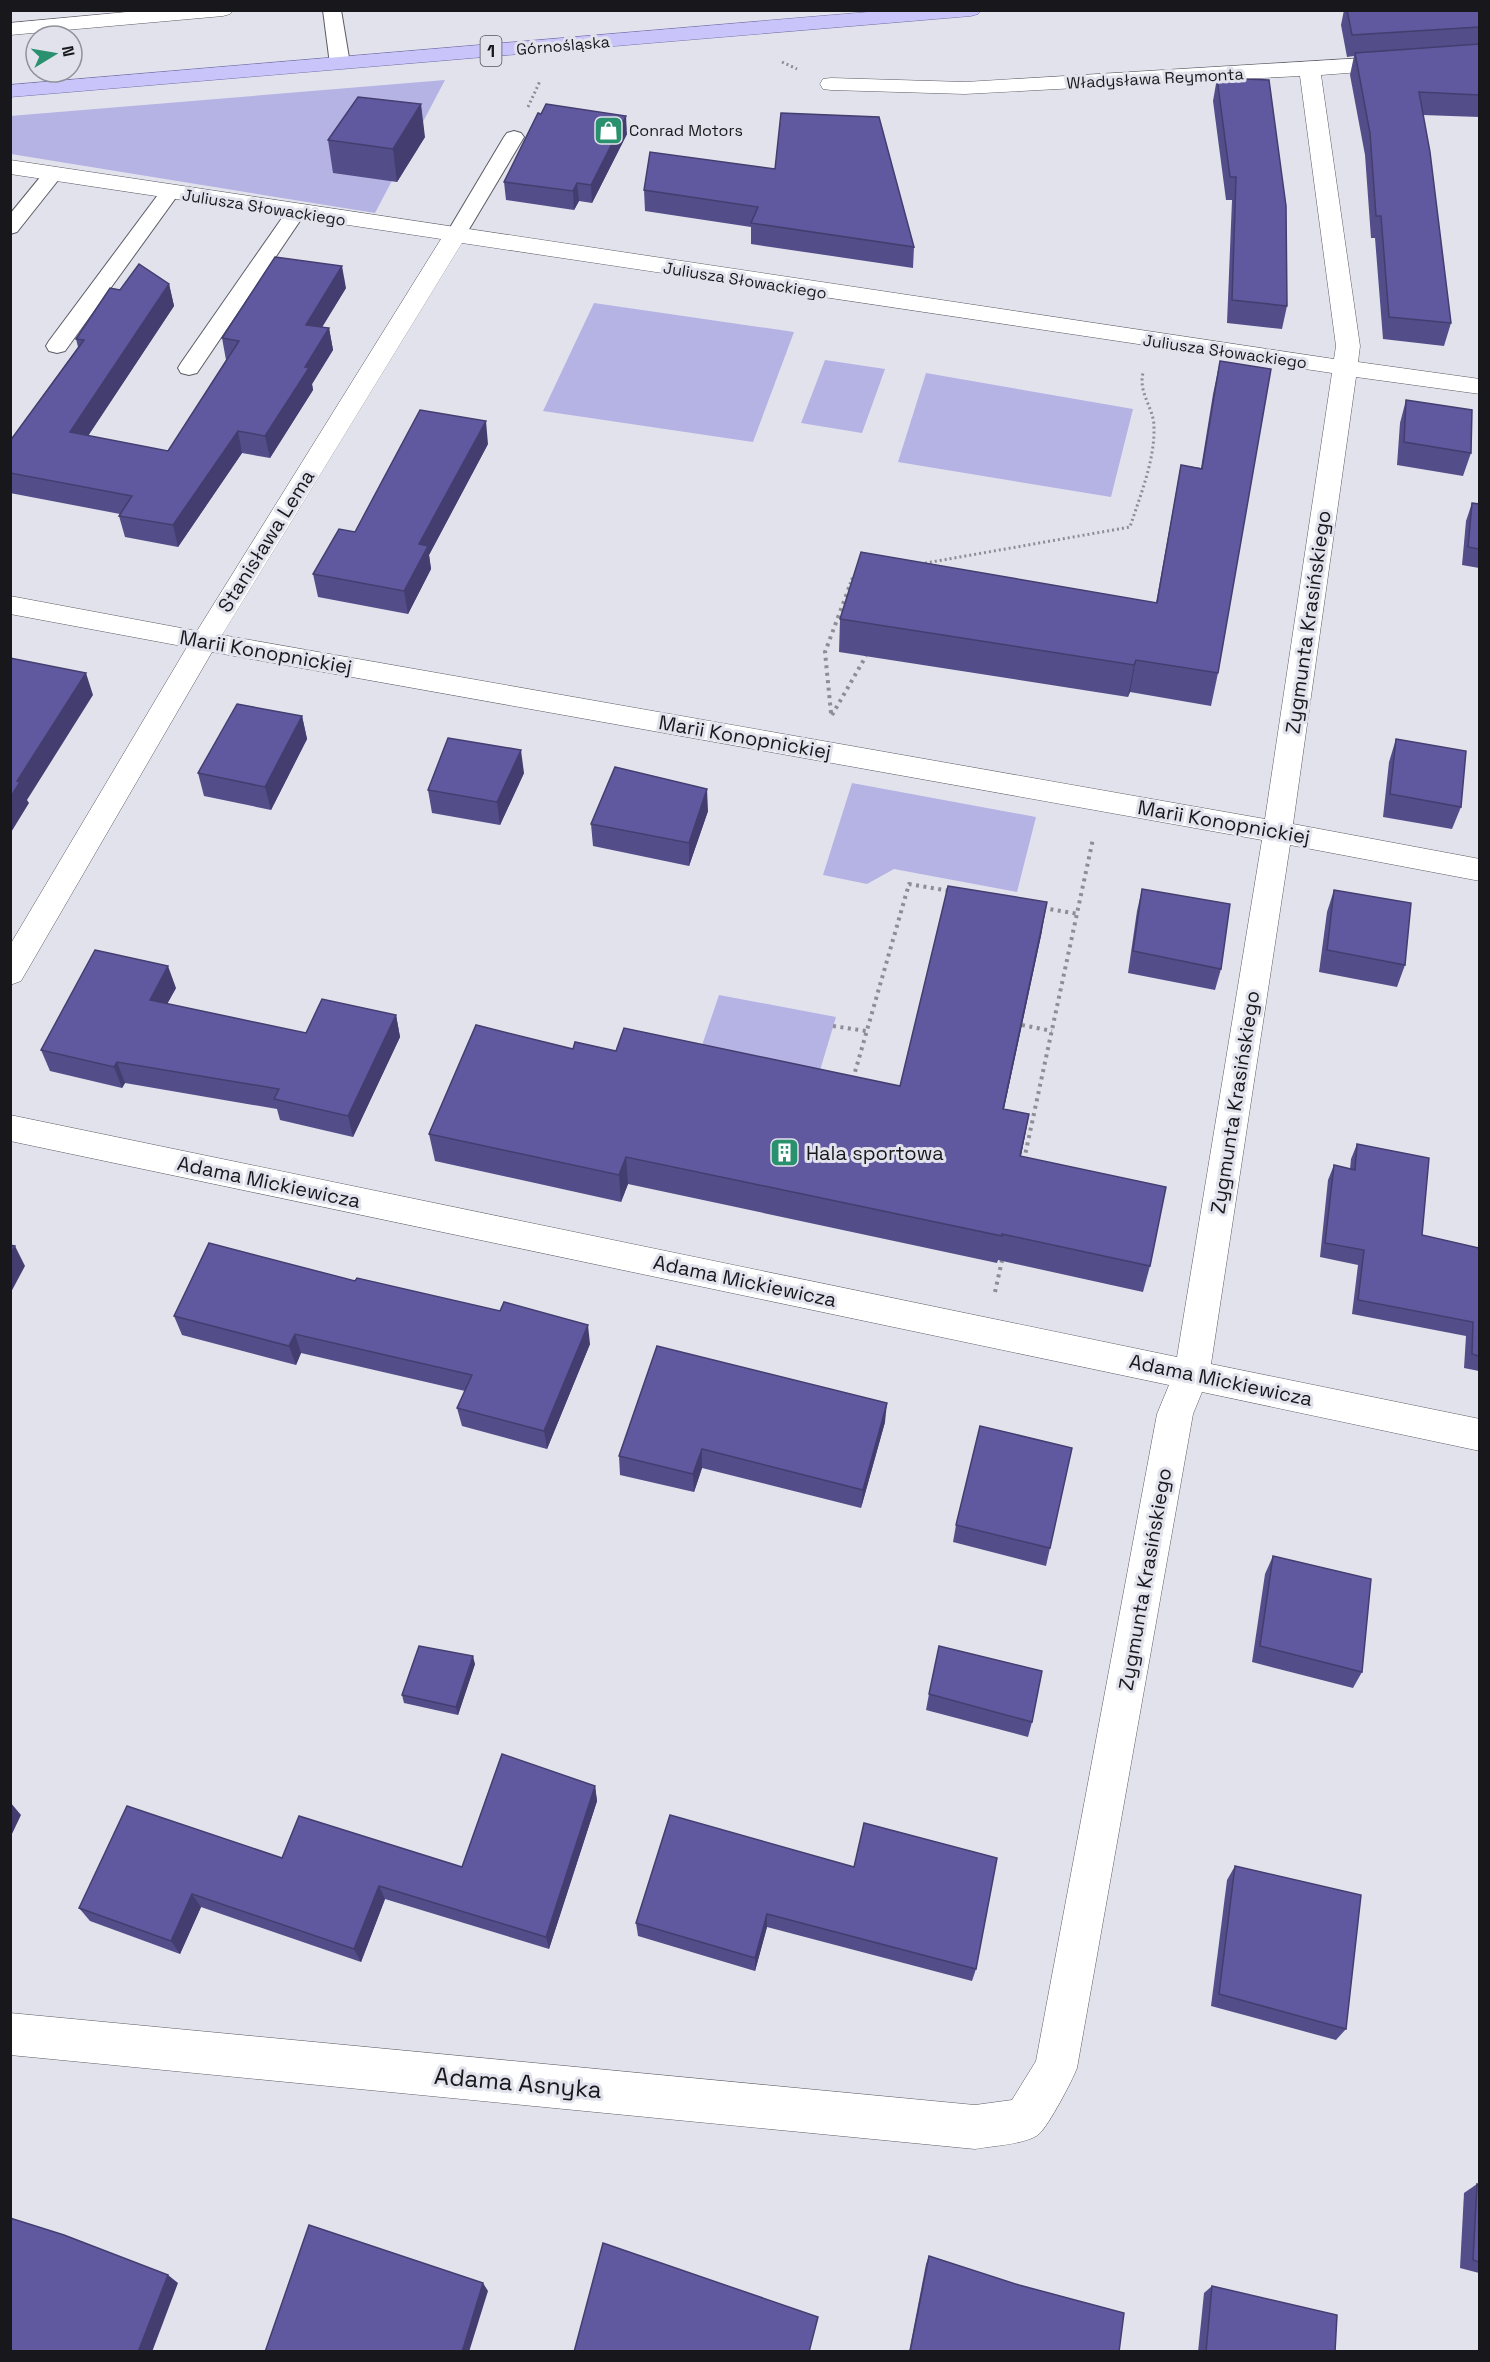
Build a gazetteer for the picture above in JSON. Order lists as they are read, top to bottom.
{
  "streets": {
    "main road": ["Górnośląska", "1"],
    "street": [
      "Władysława Reymonta",
      "Juliusza Słowackiego",
      "Stanisława Lema",
      "Zygmunta Krasińskiego",
      "Marii Konopnickiej",
      "Adama Mickiewicza",
      "Adama Asnyka"
    ]
  },
  "crossings": [
    ["Władysława Reymonta", "Zygmunta Krasińskiego"],
    ["Juliusza Słowackiego", "Stanisława Lema"],
    ["Juliusza Słowackiego", "Zygmunta Krasińskiego"],
    ["Stanisława Lema", "Marii Konopnickiej"],
    ["Zygmunta Krasińskiego", "Marii Konopnickiej"],
    ["Zygmunta Krasińskiego", "Adama Mickiewicza"],
    ["Zygmunta Krasińskiego", "Adama Asnyka"]
  ],
  "places": {
    "shop": ["Conrad Motors"],
    "building": ["Hala sportowa"]
  },
  "north": "right"
}
